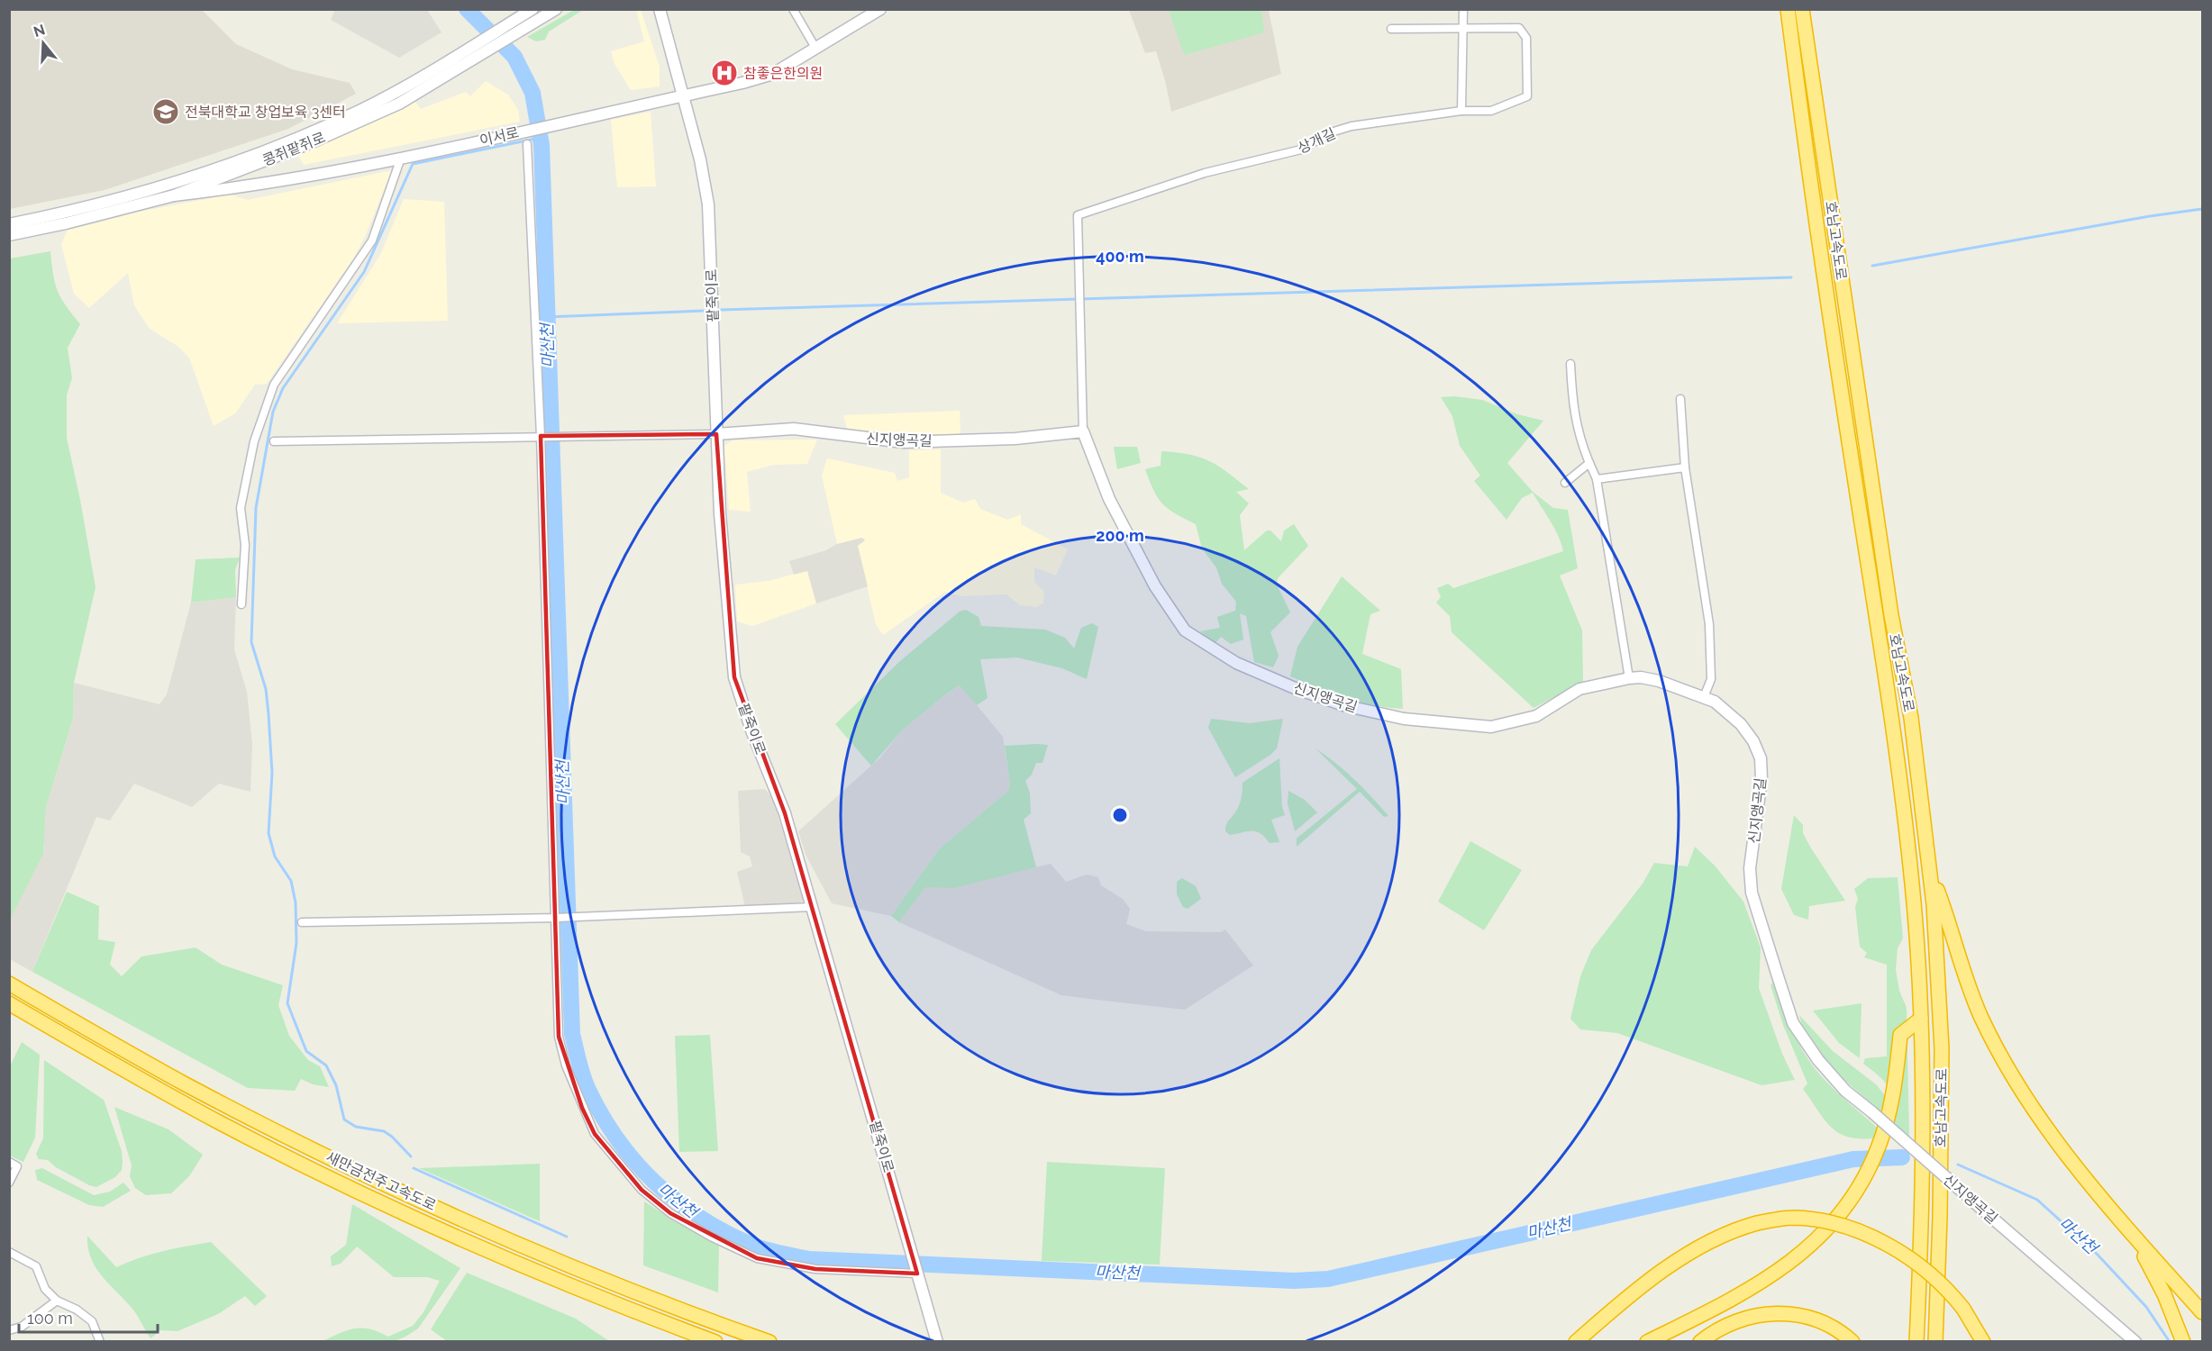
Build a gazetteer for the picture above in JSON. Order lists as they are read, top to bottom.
{
  "streets": {
    "highway": ["호남고속도로", "새만금전주고속도로"],
    "street": [
      "이서로",
      "상개길",
      "콩쥐팥쥐로",
      "팥죽이로",
      "신지앵곡길"
    ]
  },
  "crossings": [
    ["이서로", "콩쥐팥쥐로"],
    ["이서로", "팥죽이로"],
    ["상개길", "신지앵곡길"],
    ["팥죽이로", "신지앵곡길"]
  ],
  "water": ["마산천"],
  "places": {
    "hospital": ["참좋은한의원"],
    "school or university": ["전북대학교 창업보육 3센터"]
  },
  "scale_bar": "100 m",
  "north": "top",
  "rings": ["400 m", "200 m"]
}
